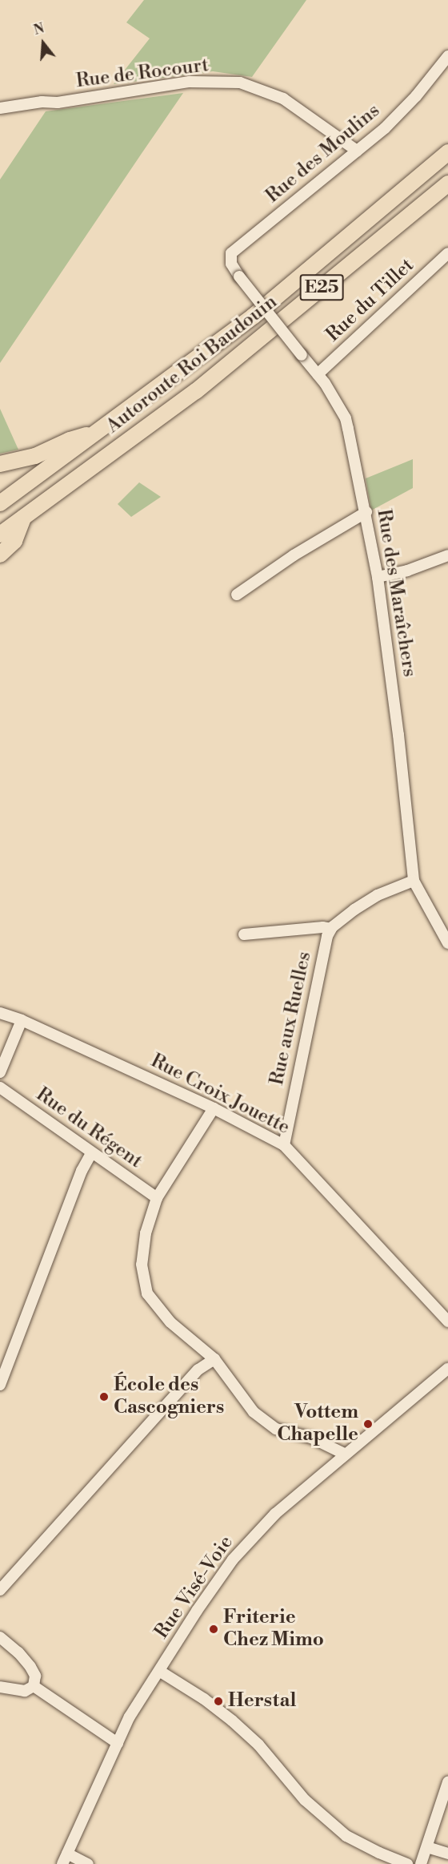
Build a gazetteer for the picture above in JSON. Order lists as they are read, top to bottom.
{
  "streets": {
    "highway": ["E25", "Autoroute Roi Baudouin"],
    "street": [
      "Rue de Rocourt",
      "Rue des Moulins",
      "Rue du Tillet",
      "Rue des Maraîchers",
      "Rue aux Ruelles",
      "Rue Croix Jouette",
      "Rue du Régent",
      "Rue Visé-Voie"
    ]
  },
  "crossings": [
    ["Rue de Rocourt", "Rue des Moulins"],
    ["Rue des Moulins", "Rue des Maraîchers"],
    ["E25", "Autoroute Roi Baudouin"],
    ["Rue du Tillet", "Rue des Maraîchers"],
    ["Rue aux Ruelles", "Rue Croix Jouette"]
  ],
  "places": [
    "École des Cascogniers",
    "Vottem Chapelle",
    "Friterie Chez Mimo",
    "Herstal"
  ],
  "north": "top"
}
